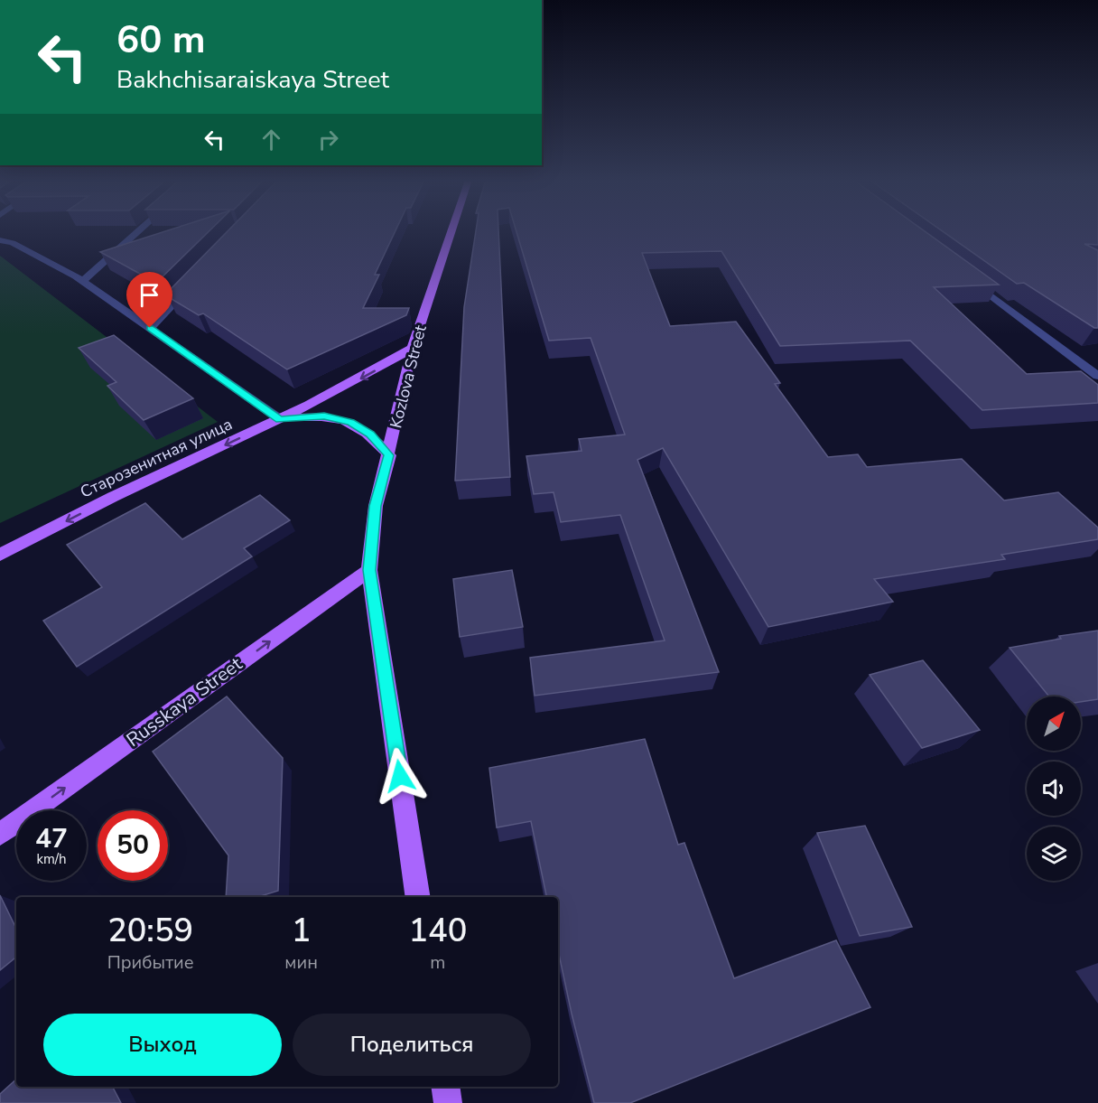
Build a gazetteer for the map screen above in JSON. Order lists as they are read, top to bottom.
{
  "streets": {
    "main road": ["Kozlova Street", "Старозенитная улица", "Russkaya Street"]
  },
  "crossings": [
    ["Kozlova Street", "Старозенитная улица"],
    ["Kozlova Street", "Russkaya Street"]
  ],
  "one_way": ["Старозенитная улица", "Russkaya Street"],
  "north": "top right",
  "page": {
    "turn": ["60 m", "Bakhchisaraiskaya Street"],
    "speed": "47 km/h",
    "limit": "50",
    "eta": [
      "20:59",
      "Прибытие",
      "1",
      "мин",
      "140",
      "m"
    ],
    "buttons": ["Выход", "Поделиться"]
  }
}
